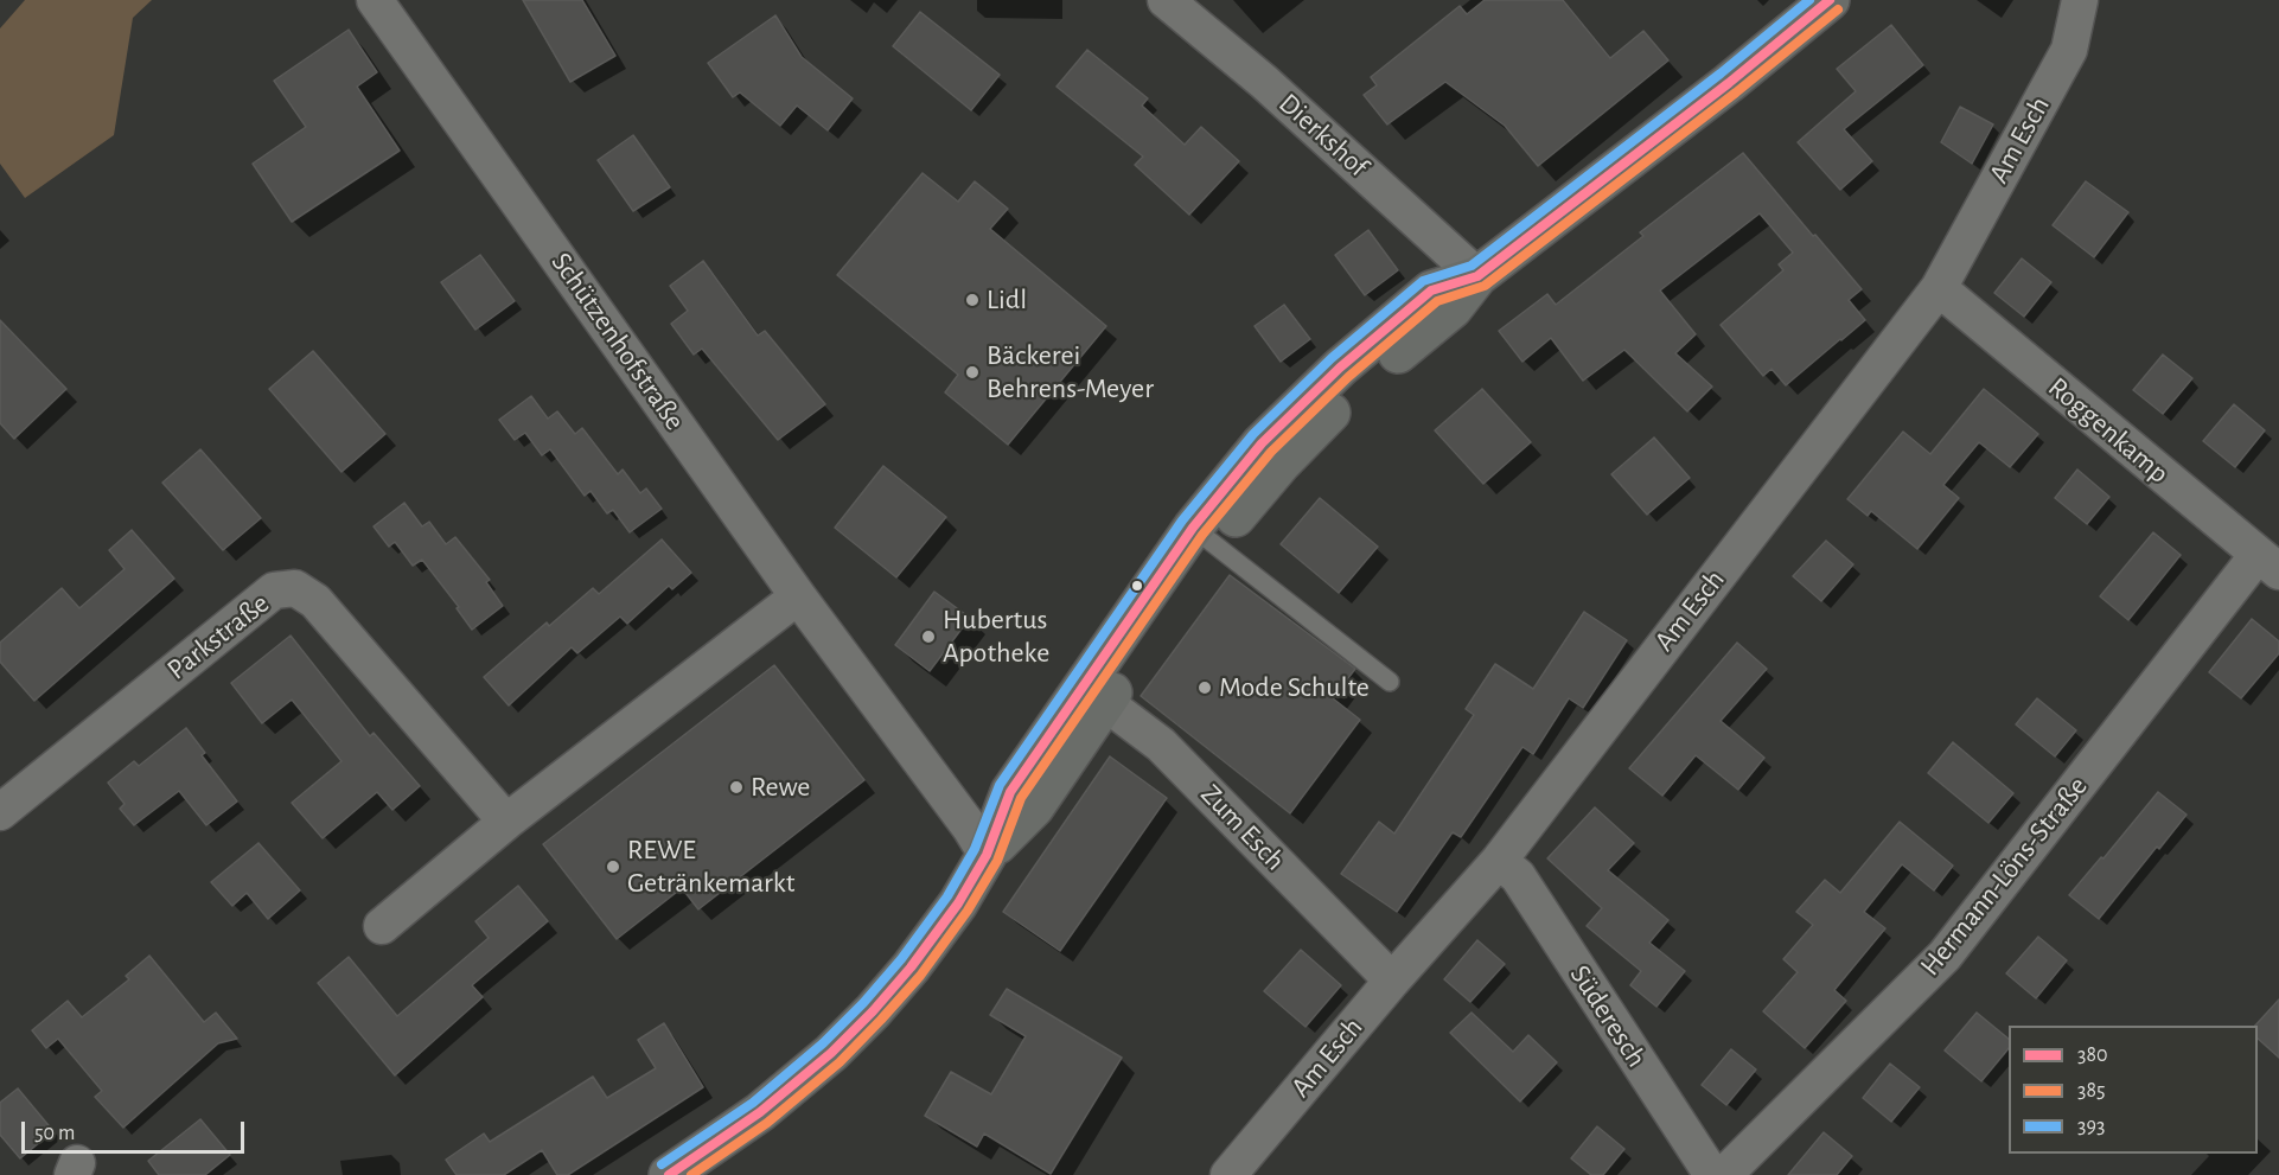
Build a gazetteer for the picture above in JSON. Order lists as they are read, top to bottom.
{
  "streets": {
    "street": [
      "Dierkshof",
      "Am Esch",
      "Schützenhofstraße",
      "Roggenkamp",
      "Parkstraße",
      "Zum Esch",
      "Hermann-Löns-Straße",
      "Süderesch"
    ]
  },
  "crossings": [
    ["Am Esch", "Roggenkamp"],
    ["Am Esch", "Zum Esch"],
    ["Am Esch", "Süderesch"],
    ["Roggenkamp", "Hermann-Löns-Straße"]
  ],
  "places": [
    "Lidl",
    "Bäckerei Behrens-Meyer",
    "Hubertus Apotheke",
    "Mode Schulte",
    "Rewe",
    "REWE Getränkemarkt"
  ],
  "lines": ["transit line 380", "transit line 393", "transit line 385"],
  "legend": ["380", "385", "393"],
  "scale_bar": "50 m"
}
